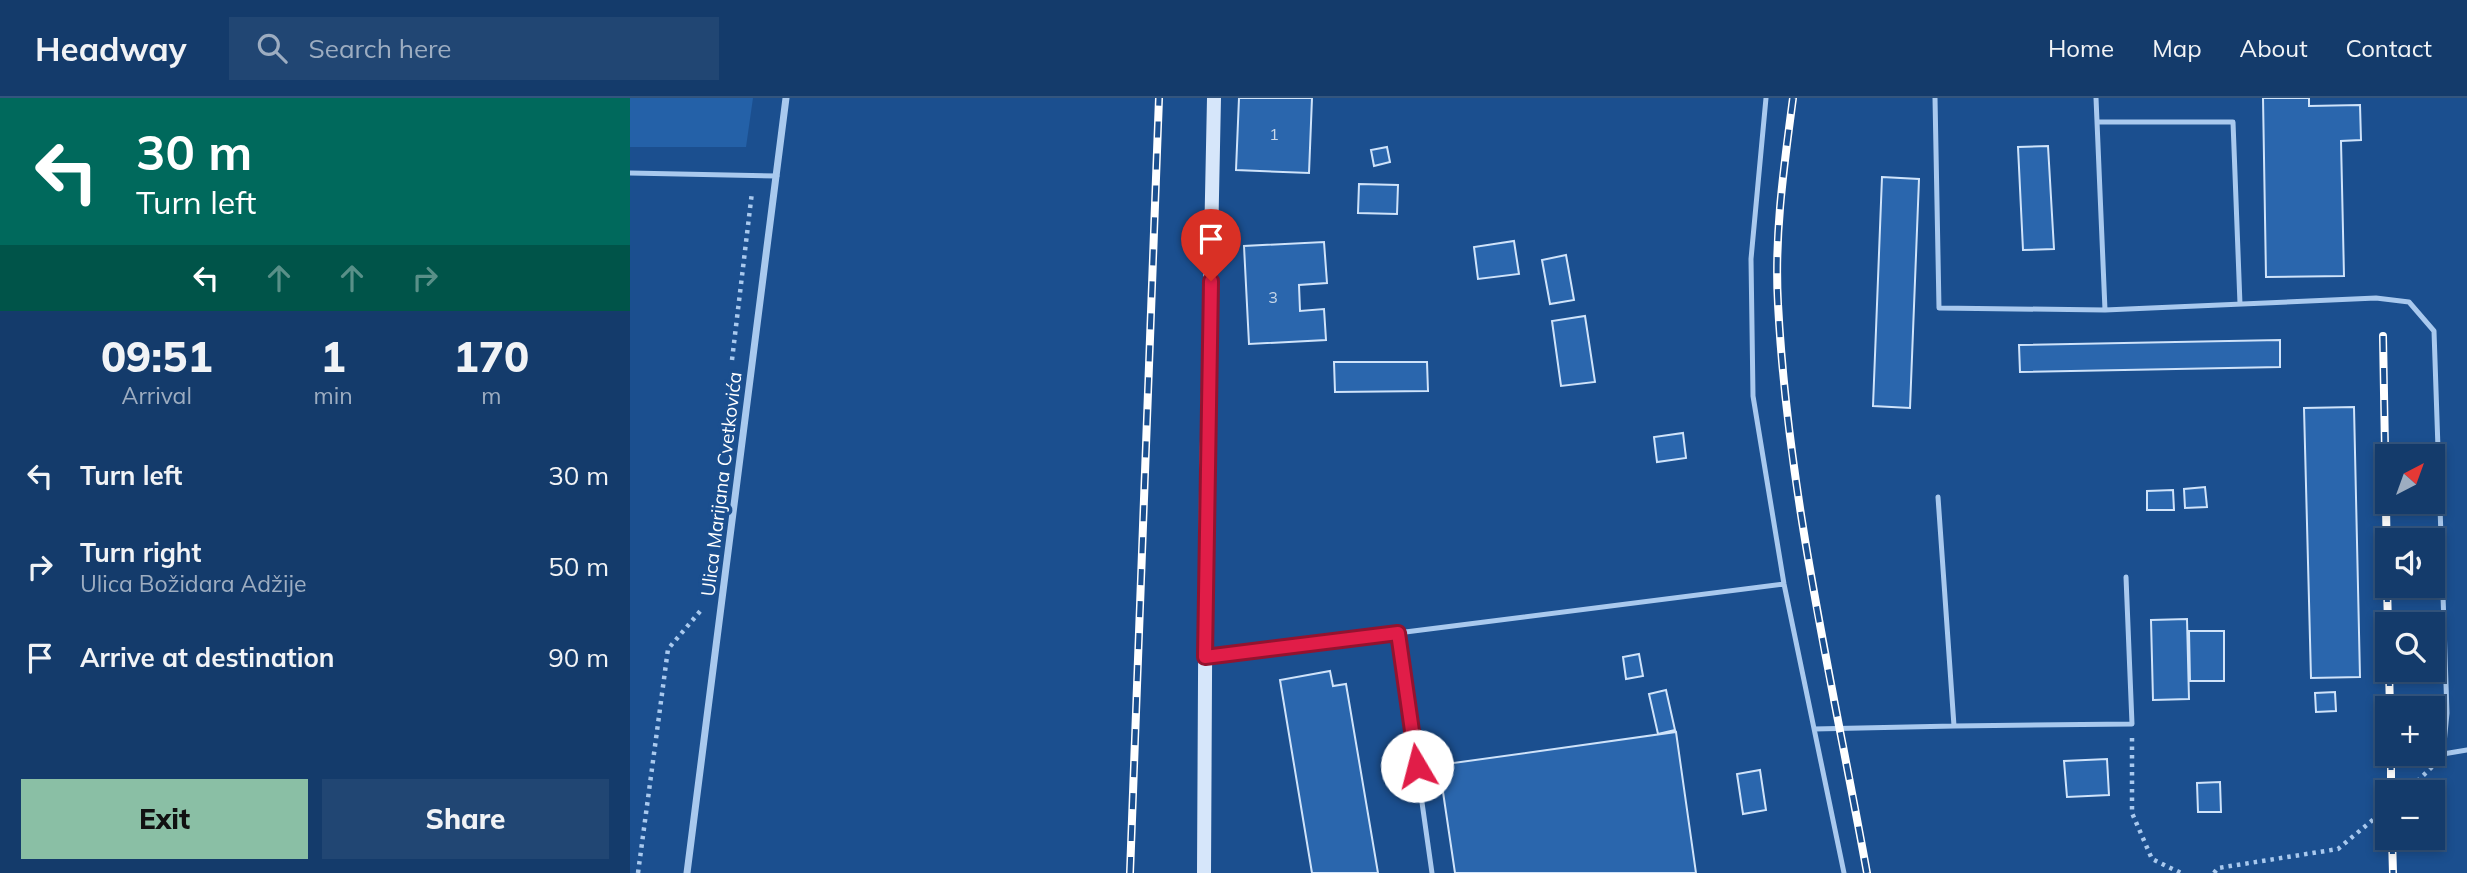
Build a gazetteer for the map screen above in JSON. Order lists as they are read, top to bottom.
{
  "streets": {
    "street": ["Ulica Marijana Cvetkovića"]
  },
  "house_numbers": ["1", "3"],
  "north": "top right",
  "page": {
    "header": "Headway",
    "search": "Search here",
    "nav": [
      "Home",
      "Map",
      "About",
      "Contact"
    ],
    "turn": ["30 m", "Turn left"],
    "eta": [
      "09:51",
      "Arrival",
      "1",
      "min",
      "170",
      "m"
    ],
    "list": [
      {
        "name": "Turn left",
        "value": "30 m"
      },
      {
        "name": "Turn right",
        "note": "Ulica Božidara Adžije",
        "value": "50 m"
      },
      {
        "name": "Arrive at destination",
        "value": "90 m"
      }
    ],
    "map_buttons": ["+", "−"],
    "buttons": ["Exit", "Share"]
  }
}
